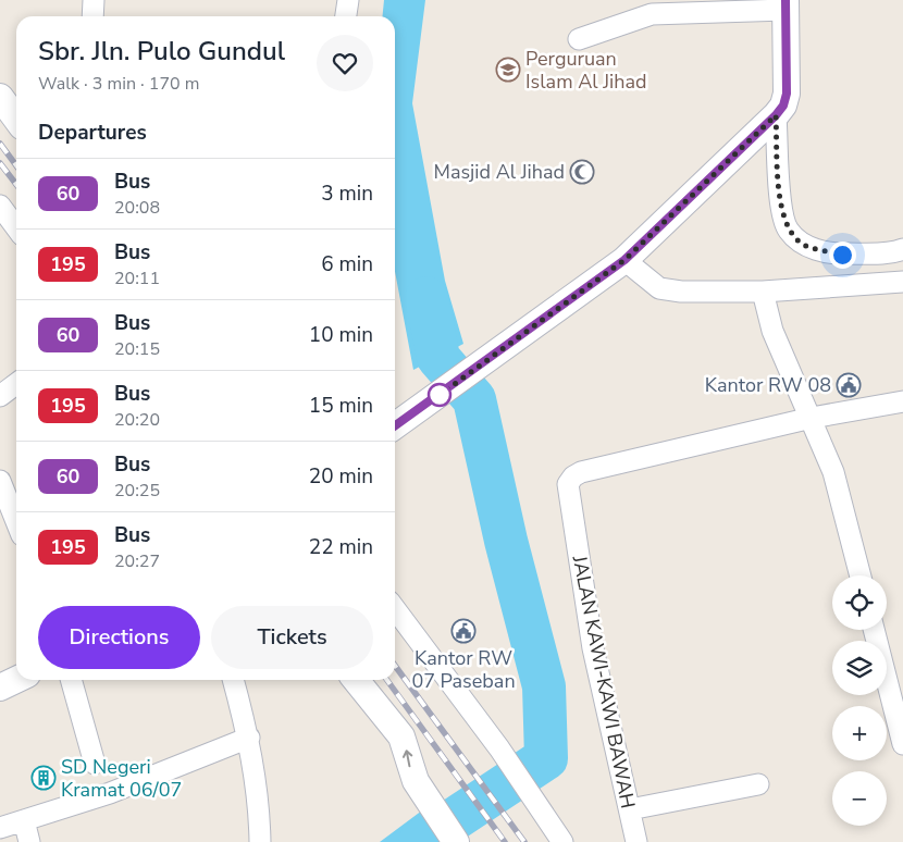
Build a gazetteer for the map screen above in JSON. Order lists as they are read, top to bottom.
{
  "streets": {
    "street": ["JALAN KAWI-KAWI BAWAH"]
  },
  "places": {
    "school or university": ["Perguruan Islam Al Jihad"],
    "mosque": ["Masjid Al Jihad"],
    "public building": ["Kantor RW 08", "Kantor RW 07 Paseban"],
    "building": ["SD Negeri Kramat 06/07"]
  },
  "lines": ["bus line 60"],
  "page": {
    "heading": [
      ["Sbr. Jln. Pulo Gundul", "Walk · 3 min · 170 m"],
      "Departures"
    ],
    "list": [
      {
        "mark": "60",
        "name": "Bus",
        "note": "20:08",
        "value": "3 min"
      },
      {
        "mark": "195",
        "name": "Bus",
        "note": "20:11",
        "value": "6 min"
      },
      {
        "mark": "60",
        "name": "Bus",
        "note": "20:15",
        "value": "10 min"
      },
      {
        "mark": "195",
        "name": "Bus",
        "note": "20:20",
        "value": "15 min"
      },
      {
        "mark": "60",
        "name": "Bus",
        "note": "20:25",
        "value": "20 min"
      },
      {
        "mark": "195",
        "name": "Bus",
        "note": "20:27",
        "value": "22 min"
      }
    ],
    "map_buttons": ["+", "−"],
    "buttons": ["Directions", "Tickets"]
  }
}
